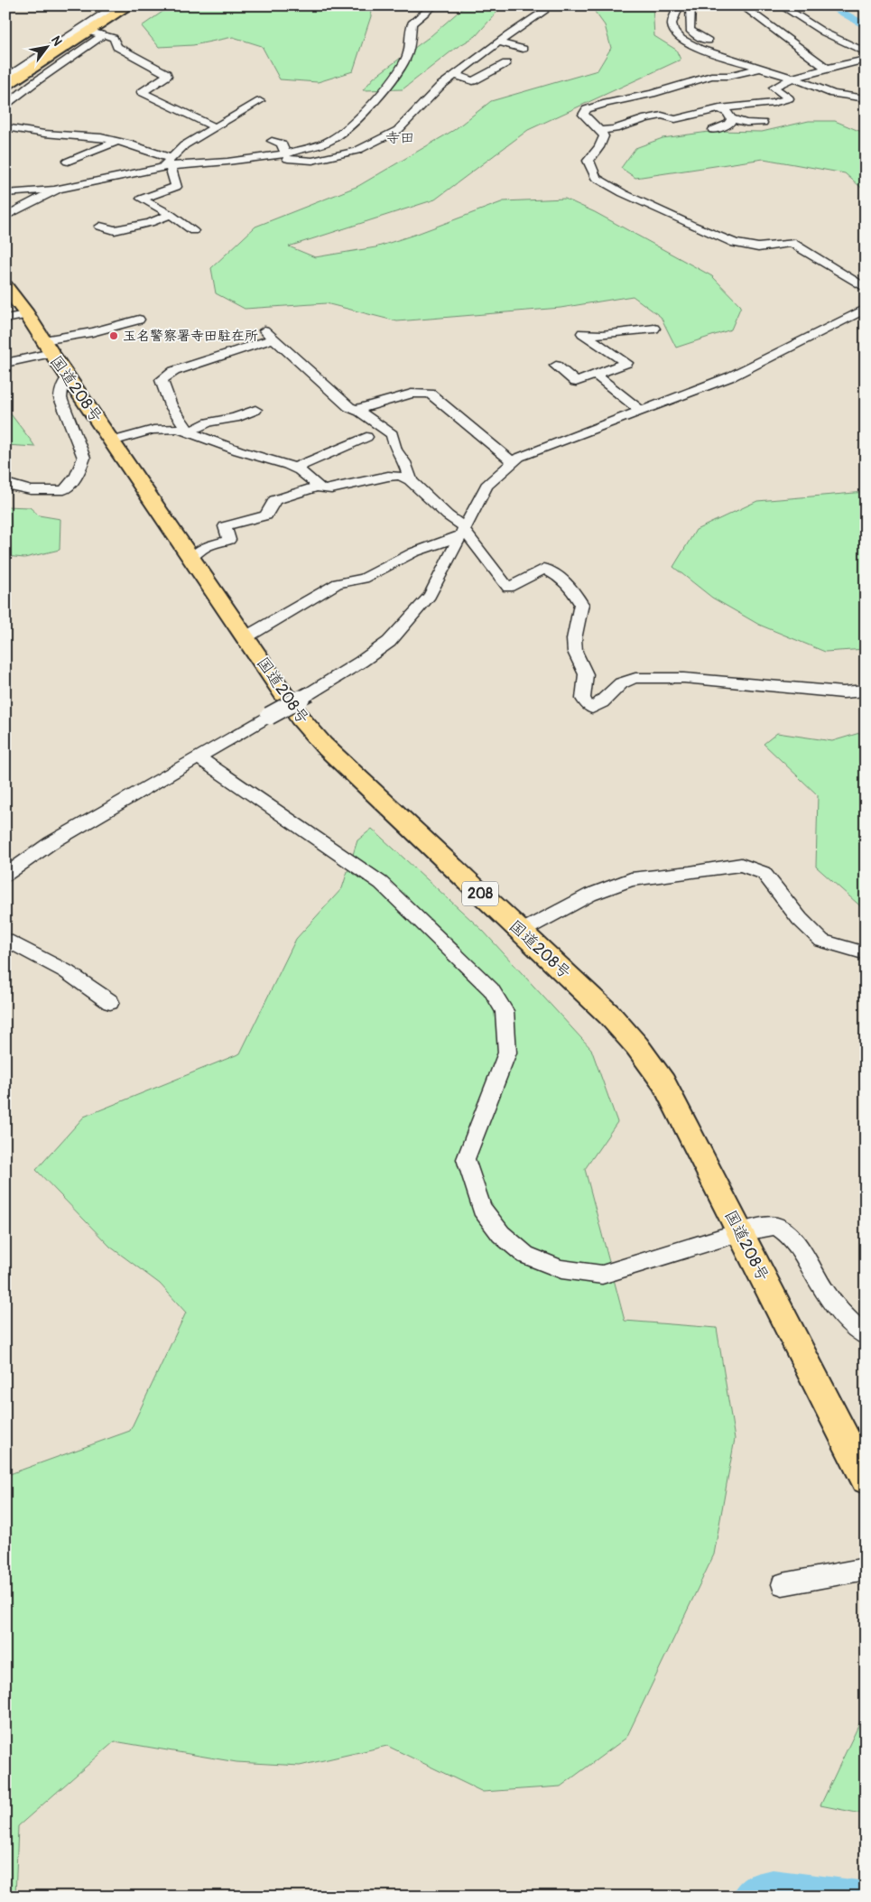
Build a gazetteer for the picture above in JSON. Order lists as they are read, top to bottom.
{
  "streets": {
    "highway": ["国道208号", "208"]
  },
  "districts": ["寺田"],
  "places": ["玉名警察署寺田駐在所"],
  "north": "top right"
}
